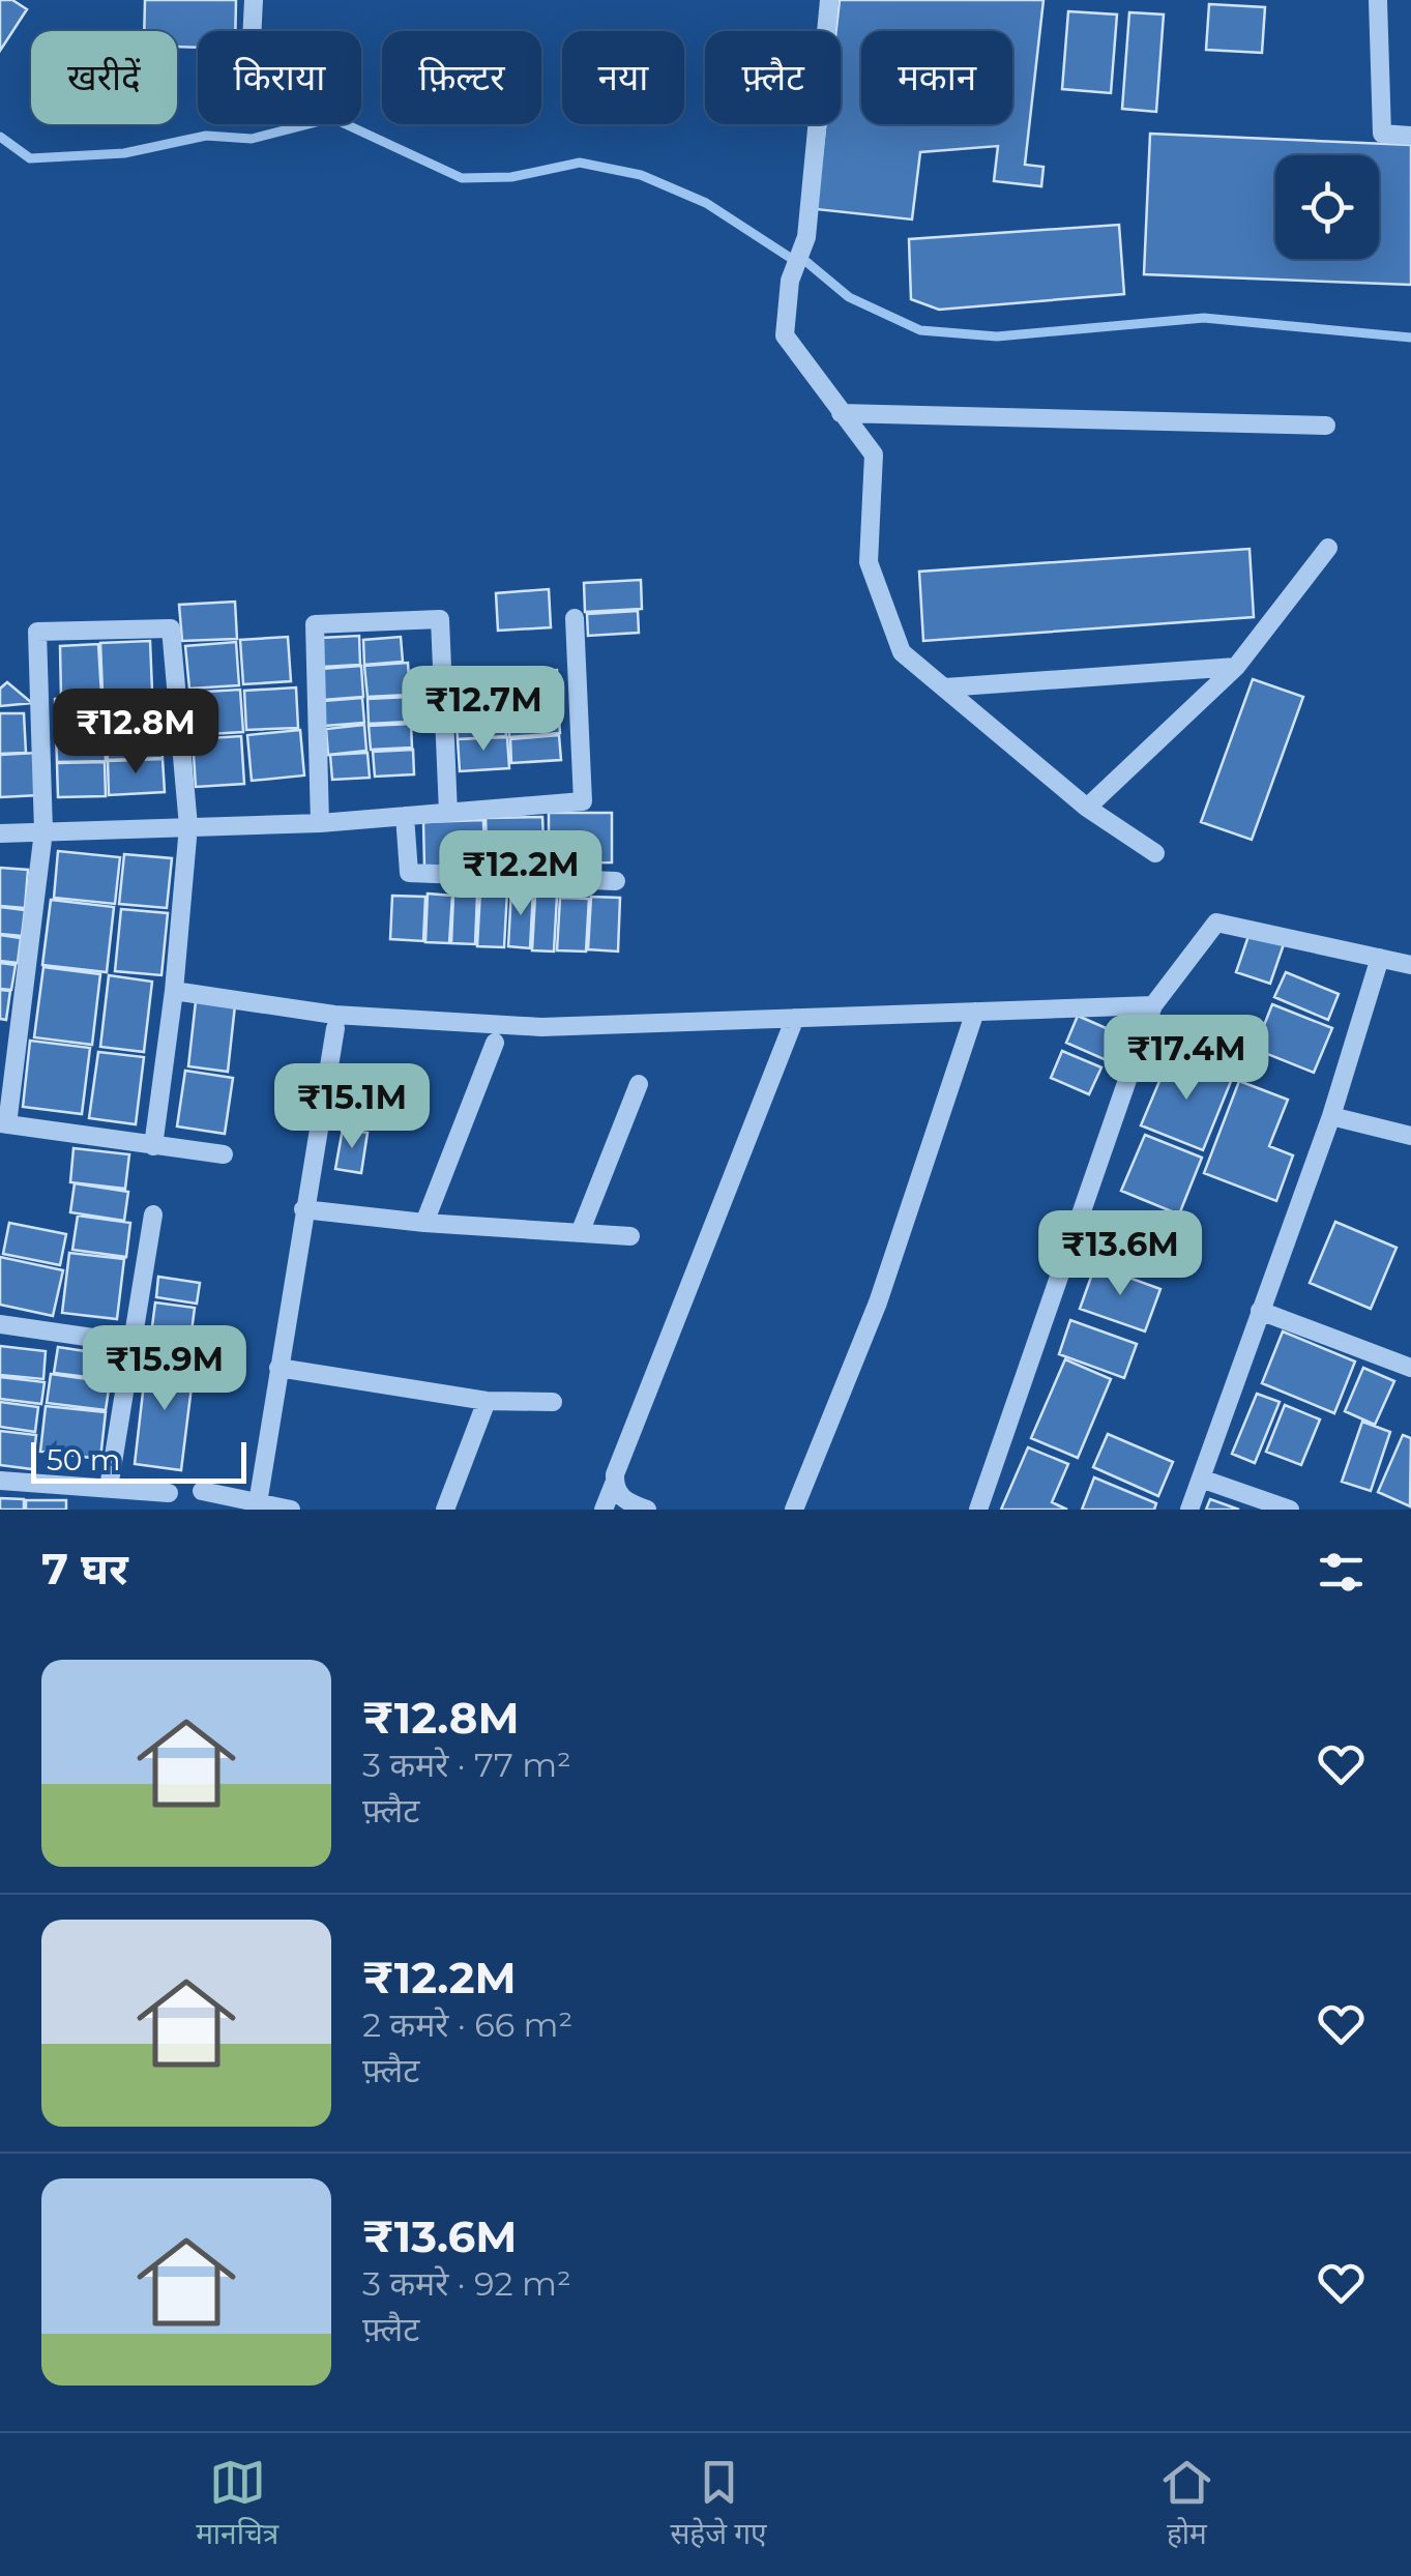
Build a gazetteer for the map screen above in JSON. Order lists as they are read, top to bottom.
{
  "scale_bar": "50 m",
  "page": {
    "chip": [
      "खरीदें",
      "किराया",
      "फ़िल्टर",
      "नया",
      "फ़्लैट",
      "मकान"
    ],
    "price": [
      "₹12.7M",
      "₹12.8M",
      "₹12.2M",
      "₹17.4M",
      "₹15.1M",
      "₹13.6M",
      "₹15.9M"
    ],
    "scale": "50 m",
    "heading": "7 घर",
    "list": [
      {
        "name": "₹12.8M",
        "note": "3 कमरे · 77 m² · फ़्लैट"
      },
      {
        "name": "₹12.2M",
        "note": "2 कमरे · 66 m² · फ़्लैट"
      },
      {
        "name": "₹13.6M",
        "note": "3 कमरे · 92 m² · फ़्लैट"
      }
    ],
    "tabs": ["मानचित्र", "सहेजे गए", "होम"]
  }
}
